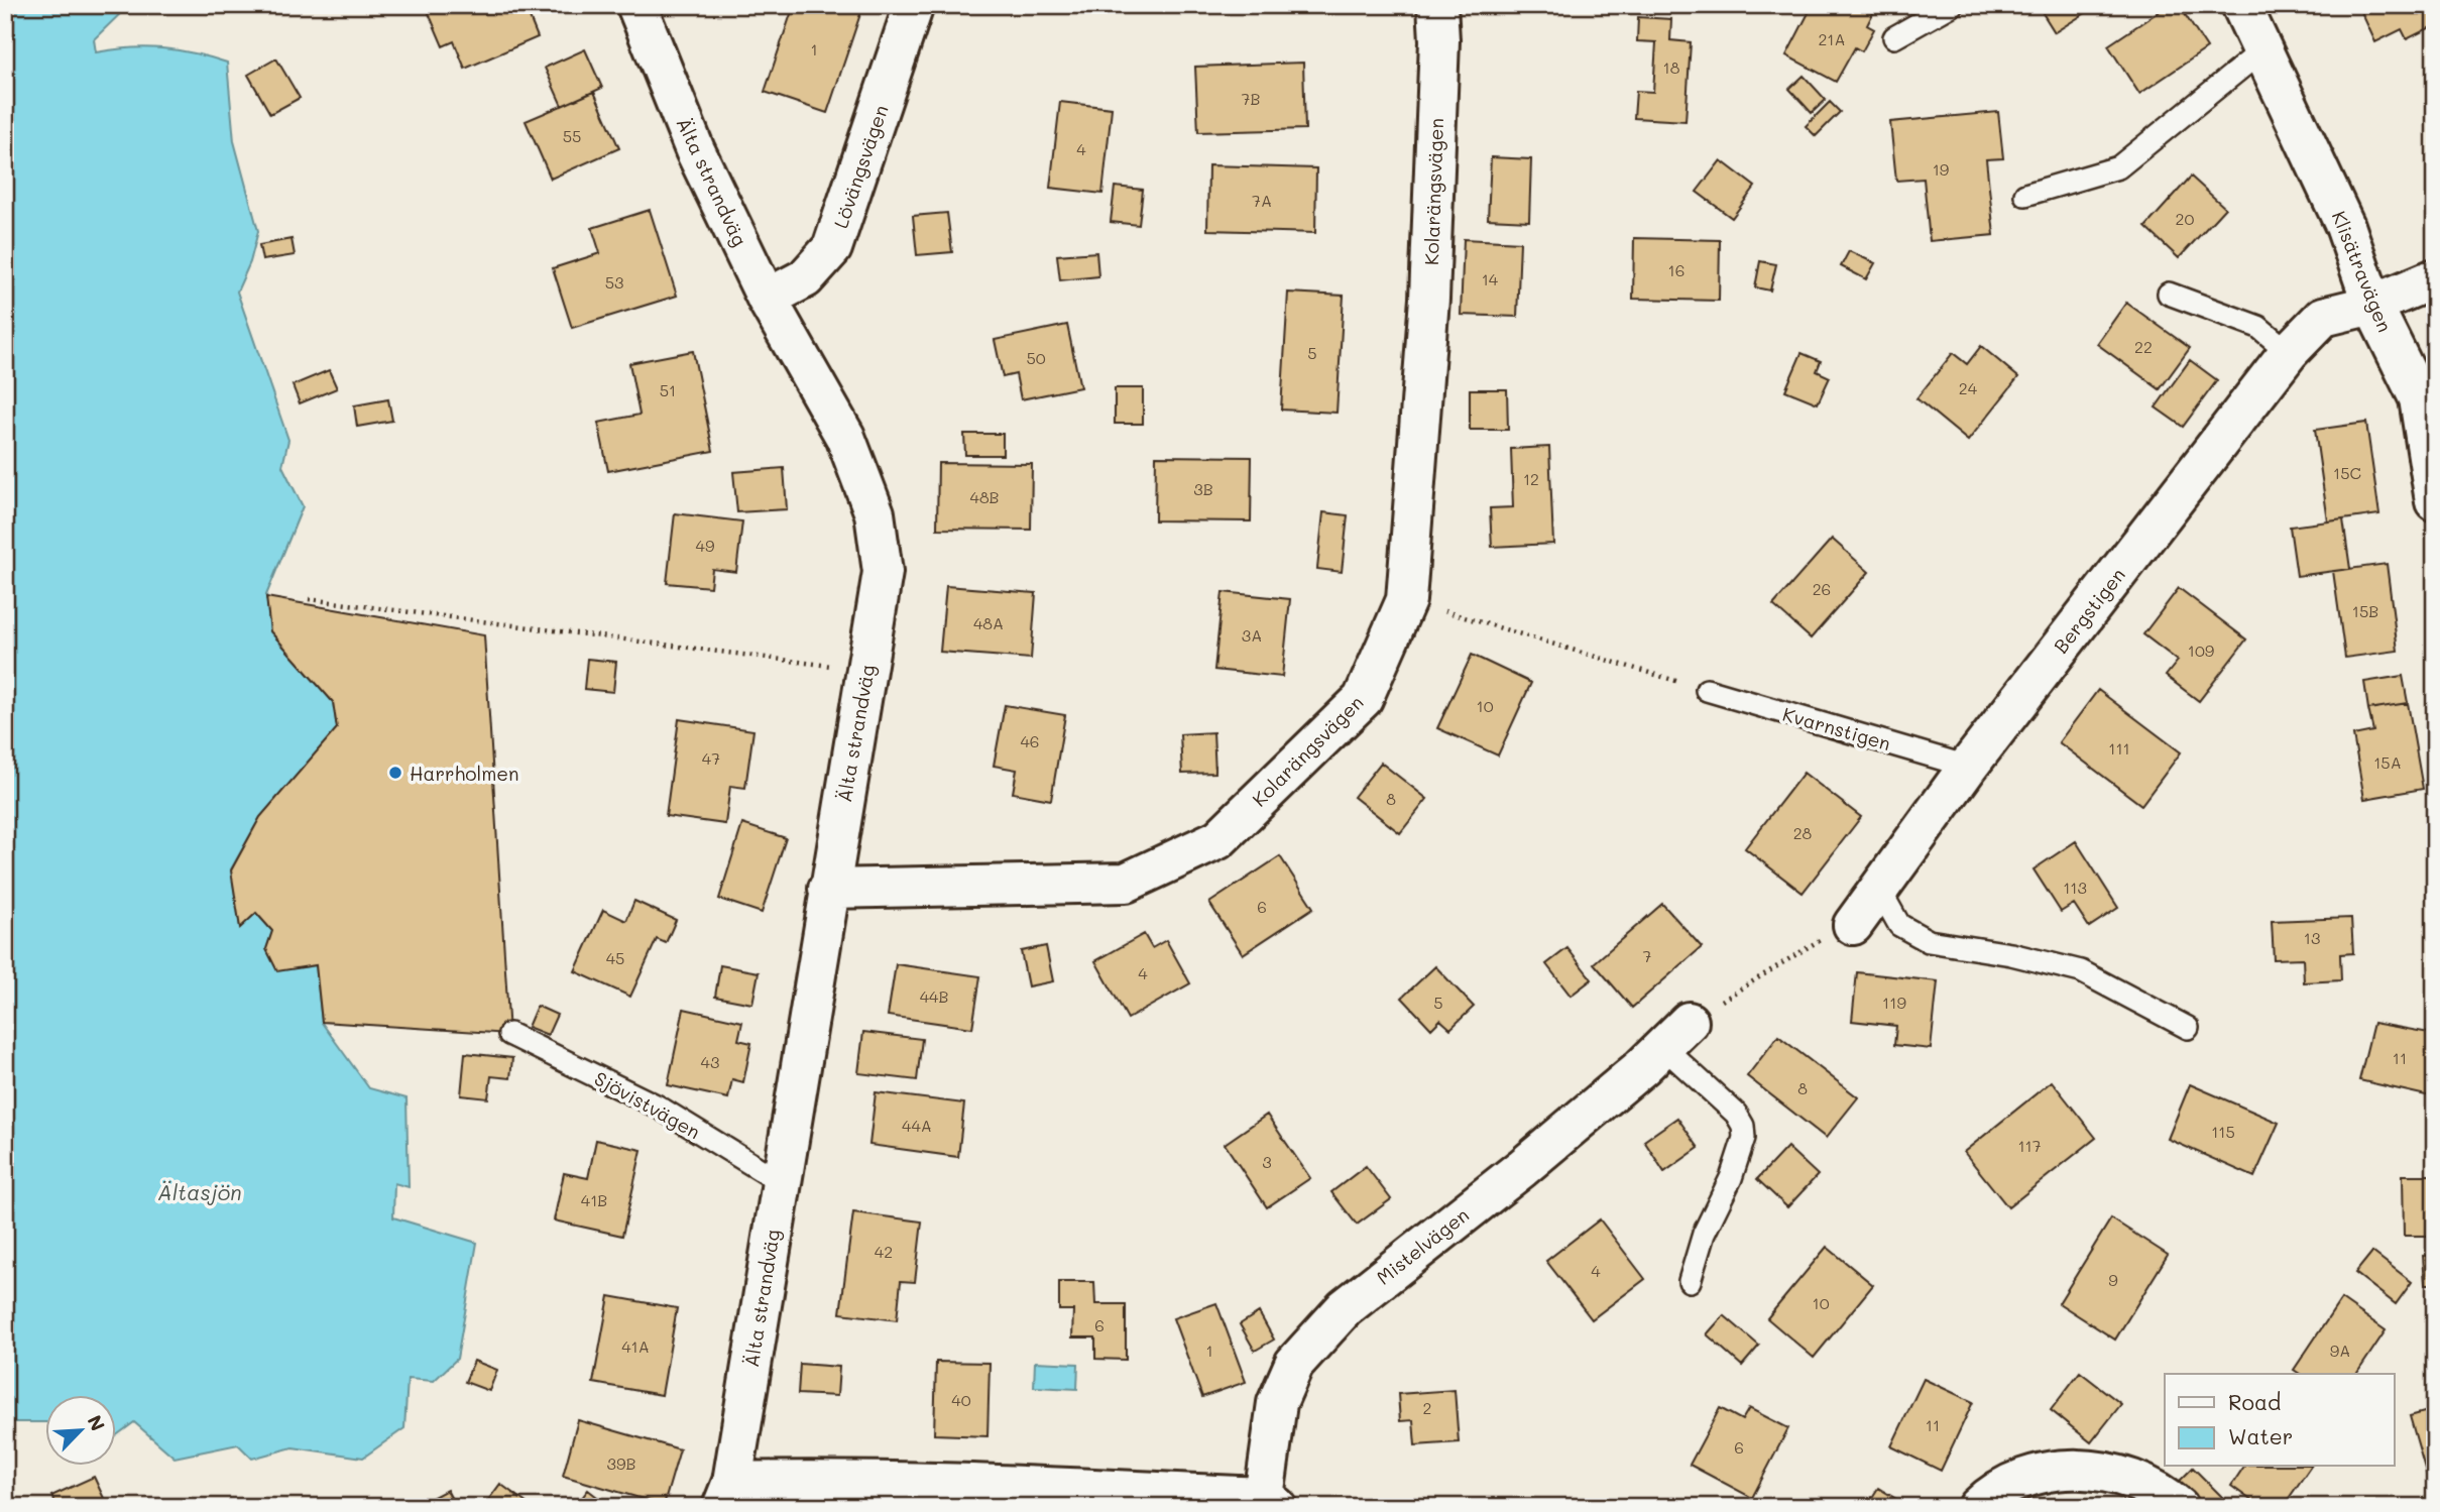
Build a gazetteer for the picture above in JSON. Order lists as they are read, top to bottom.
{
  "streets": {
    "street": [
      "Lövängsvägen",
      "Älta strandväg",
      "Kolarängsvägen",
      "Klisätravägen",
      "Bergstigen",
      "Mistelvägen"
    ],
    "lane": ["Kvarnstigen", "Sjövistvägen"]
  },
  "crossings": [
    ["Lövängsvägen", "Älta strandväg"],
    ["Älta strandväg", "Kolarängsvägen"],
    ["Älta strandväg", "Sjövistvägen"],
    ["Klisätravägen", "Bergstigen"],
    ["Bergstigen", "Kvarnstigen"]
  ],
  "water": ["Ältasjön"],
  "places": ["Harrholmen"],
  "house_numbers": [
    "21A",
    "1",
    "18",
    "7B",
    "55",
    "4",
    "19",
    "7A",
    "20",
    "16",
    "14",
    "53",
    "22",
    "5",
    "50",
    "24",
    "51",
    "15C",
    "12",
    "3B",
    "48B",
    "49",
    "26",
    "15B",
    "48A",
    "3A",
    "109",
    "10",
    "46",
    "111",
    "47",
    "15A",
    "8",
    "28",
    "113",
    "6",
    "13",
    "7",
    "45",
    "4",
    "44B",
    "5",
    "119",
    "11",
    "43",
    "8",
    "44A",
    "115",
    "117",
    "3",
    "41B",
    "42",
    "4",
    "9",
    "10",
    "6",
    "41A",
    "1",
    "9A",
    "40",
    "2",
    "11",
    "6",
    "39B"
  ],
  "legend": ["Road", "Water"],
  "north": "top right"
}
